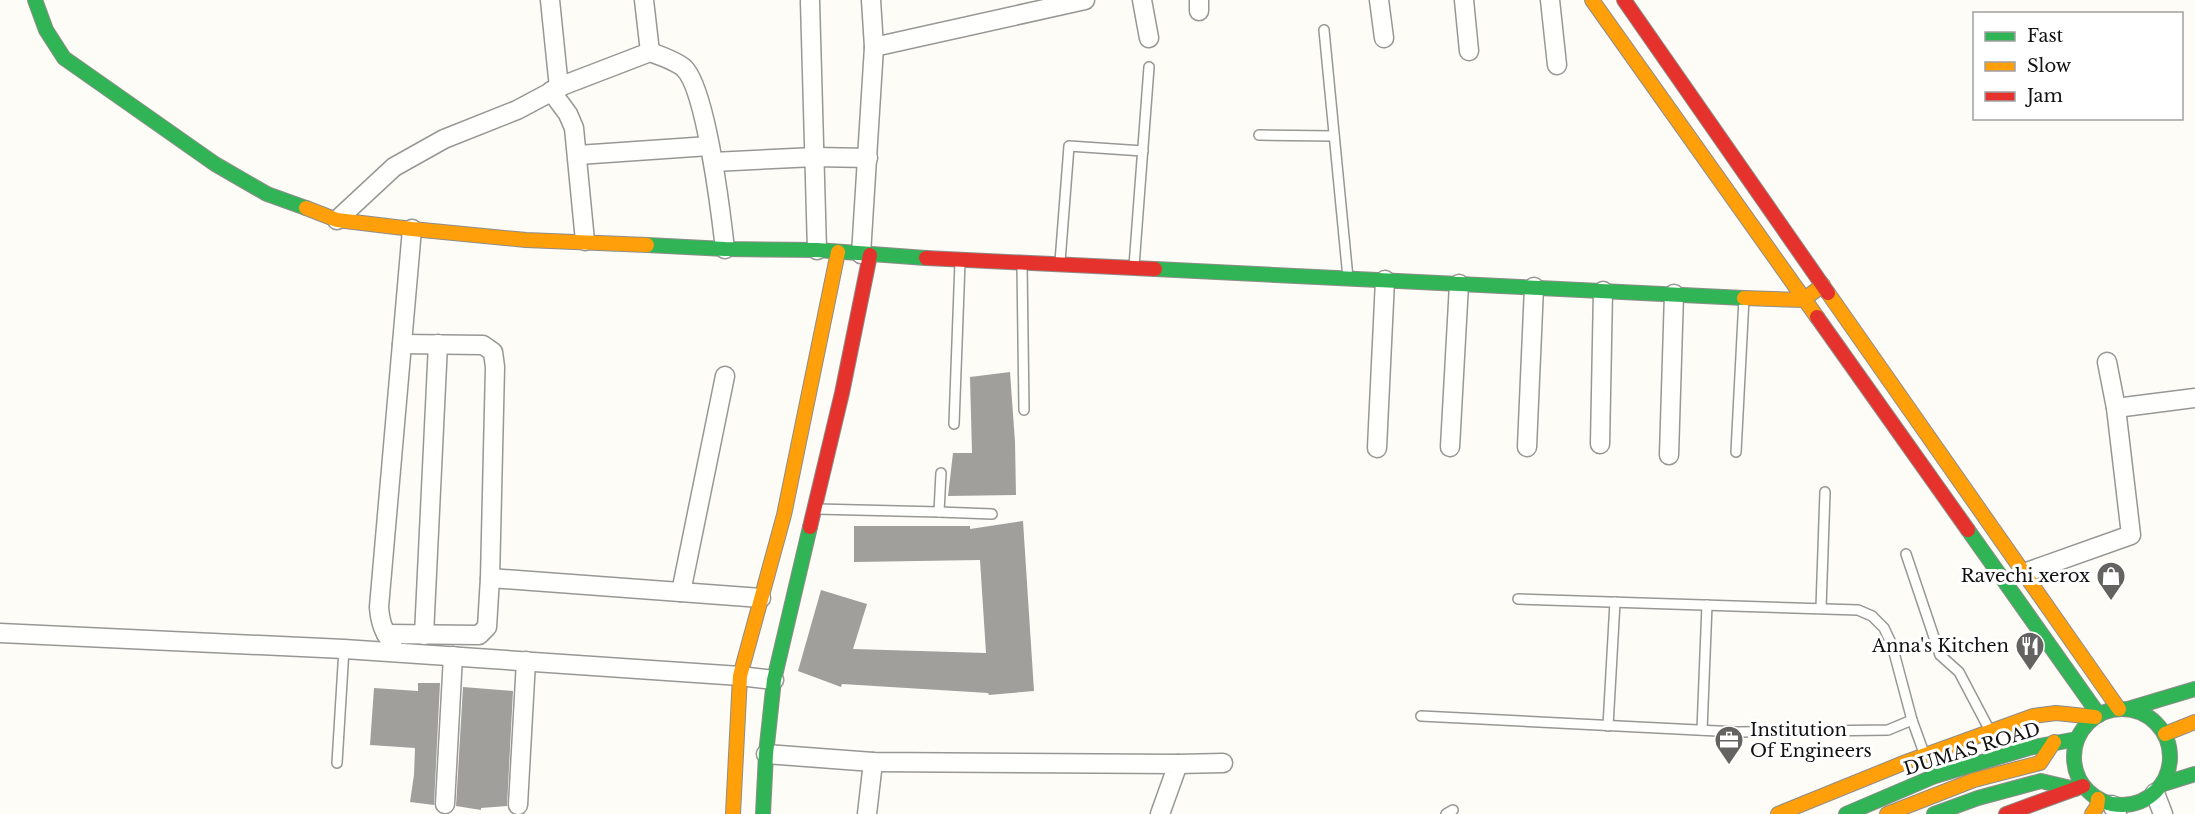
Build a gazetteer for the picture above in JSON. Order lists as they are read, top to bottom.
{
  "streets": {
    "street": ["DUMAS ROAD"]
  },
  "places": {
    "shop": ["Ravechi xerox"],
    "restaurant": ["Anna's Kitchen"],
    "office": ["Institution Of Engineers"]
  },
  "legend": ["Fast", "Slow", "Jam"]
}
